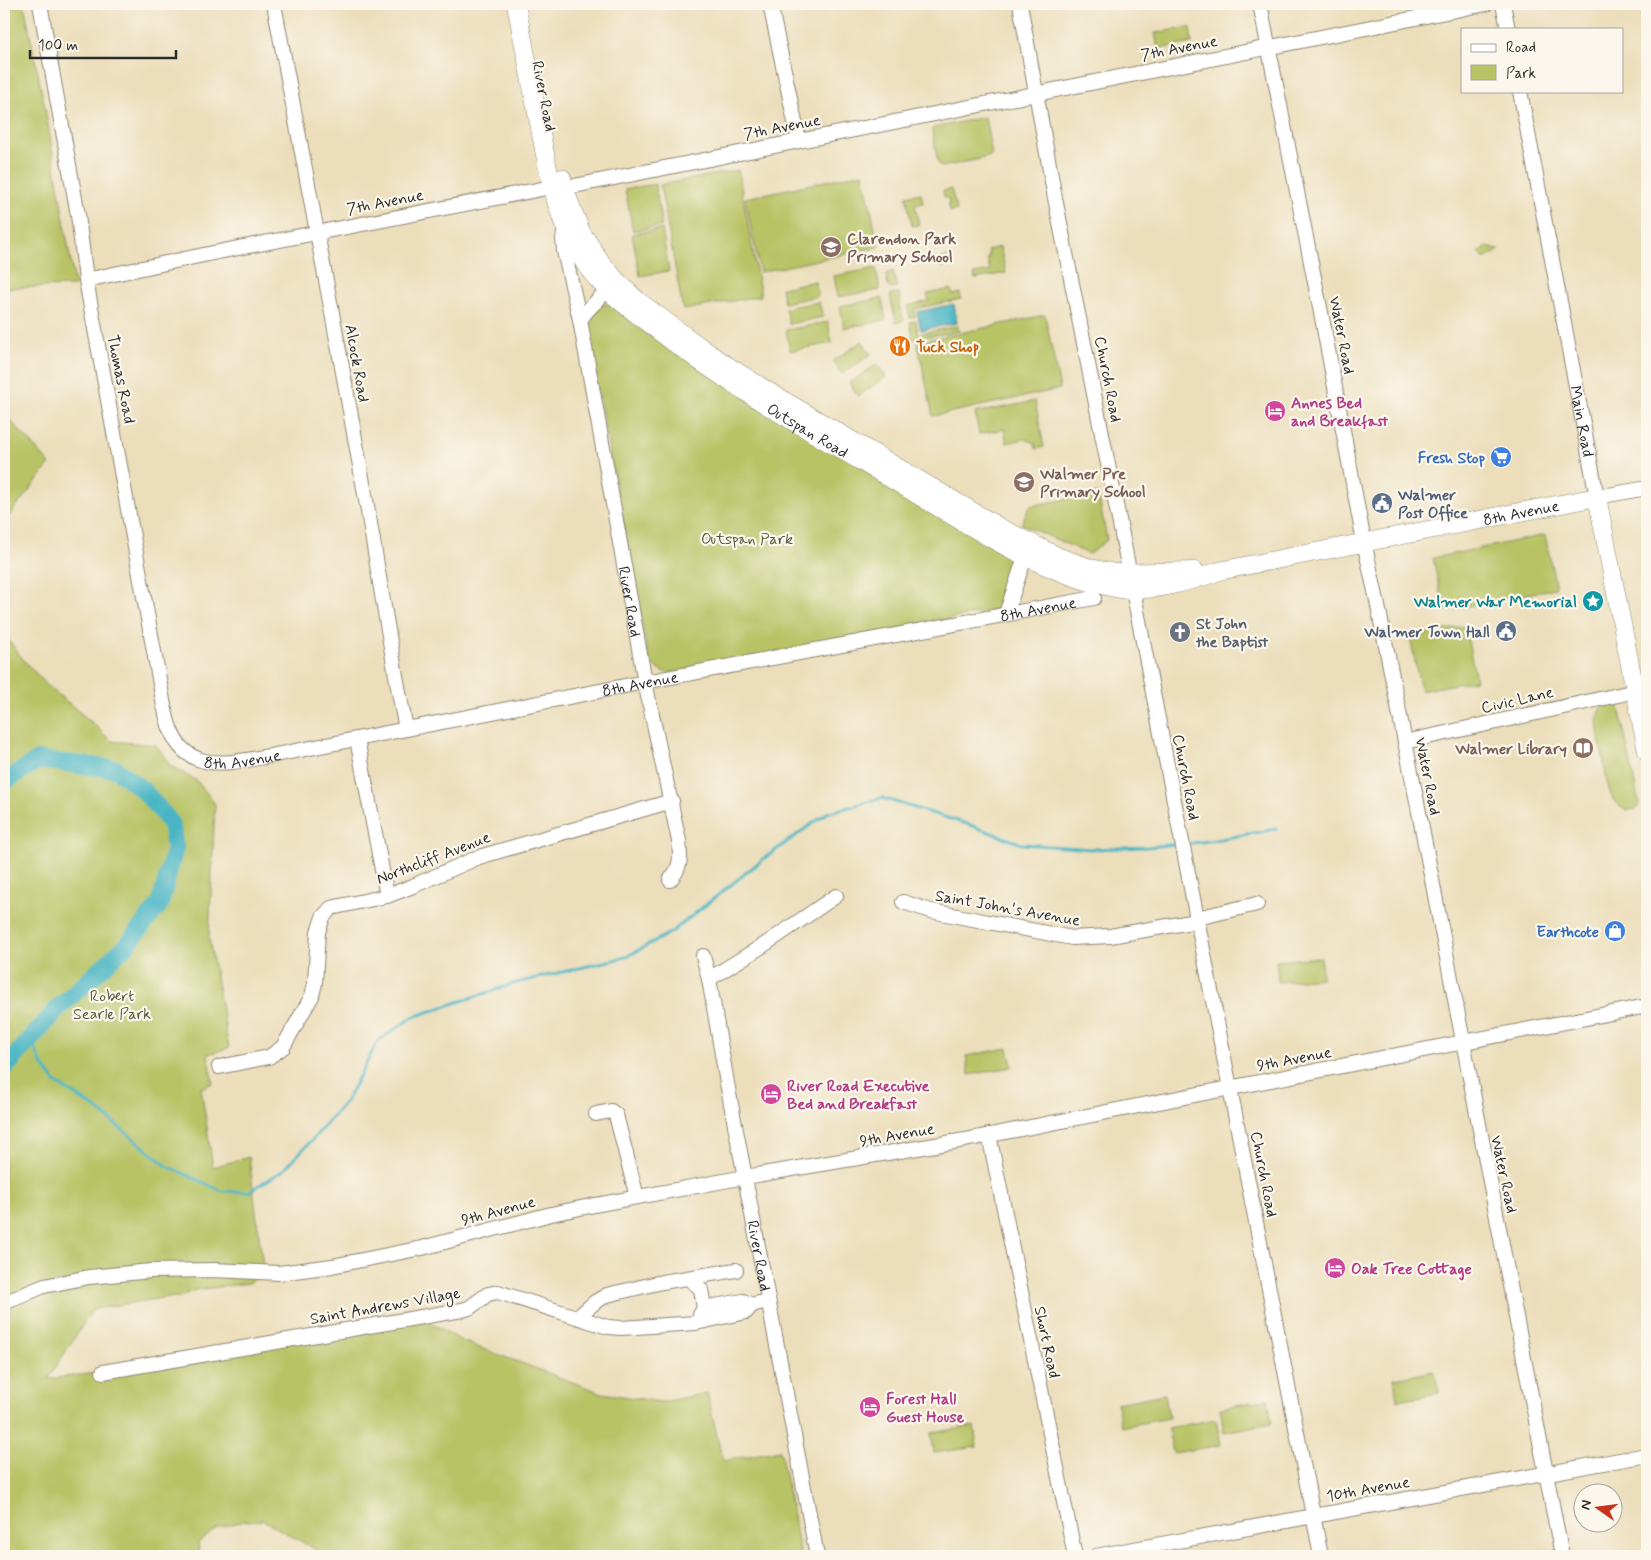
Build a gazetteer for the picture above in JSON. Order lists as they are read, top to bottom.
{
  "streets": {
    "main road": [
      "River Road",
      "Main Road",
      "Outspan Road",
      "8th Avenue"
    ],
    "street": [
      "7th Avenue",
      "Water Road",
      "Alcock Road",
      "Thomas Road",
      "Church Road",
      "Civic Lane",
      "Northcliff Avenue",
      "Saint John's Avenue",
      "9th Avenue",
      "Saint Andrews Village",
      "Short Road",
      "10th Avenue"
    ]
  },
  "crossings": [
    ["7th Avenue", "River Road"],
    ["7th Avenue", "Water Road"],
    ["7th Avenue", "Alcock Road"],
    ["7th Avenue", "Thomas Road"],
    ["7th Avenue", "Church Road"],
    ["7th Avenue", "Outspan Road"],
    ["River Road", "Outspan Road"],
    ["River Road", "8th Avenue"],
    ["River Road", "Northcliff Avenue"],
    ["River Road", "9th Avenue"],
    ["River Road", "Saint Andrews Village"],
    ["Water Road", "8th Avenue"],
    ["Water Road", "Civic Lane"],
    ["Water Road", "9th Avenue"],
    ["Water Road", "10th Avenue"],
    ["Alcock Road", "8th Avenue"],
    ["Thomas Road", "8th Avenue"],
    ["Church Road", "Outspan Road"],
    ["Church Road", "8th Avenue"],
    ["Church Road", "Saint John's Avenue"],
    ["Church Road", "9th Avenue"],
    ["Church Road", "10th Avenue"],
    ["Main Road", "8th Avenue"],
    ["Main Road", "Civic Lane"],
    ["Outspan Road", "8th Avenue"],
    ["9th Avenue", "Short Road"]
  ],
  "parks": ["Outspan Park", "Robert Searle Park"],
  "places": {
    "school or university": ["Clarendon Park Primary School", "Walmer Pre Primary School"],
    "restaurant": ["Tuck Shop"],
    "hotel": [
      "Annes Bed and Breakfast",
      "River Road Executive Bed and Breakfast",
      "Oak Tree Cottage",
      "Forest Hall Guest House"
    ],
    "supermarket": ["Fresh Stop"],
    "public building": ["Walmer Post Office", "Walmer Town Hall"],
    "place": ["Walmer War Memorial"],
    "church": ["St John the Baptist"],
    "library": ["Walmer Library"],
    "shop": ["Earthcote"]
  },
  "legend": ["Road", "Park"],
  "scale_bar": "100 m",
  "north": "left"
}
